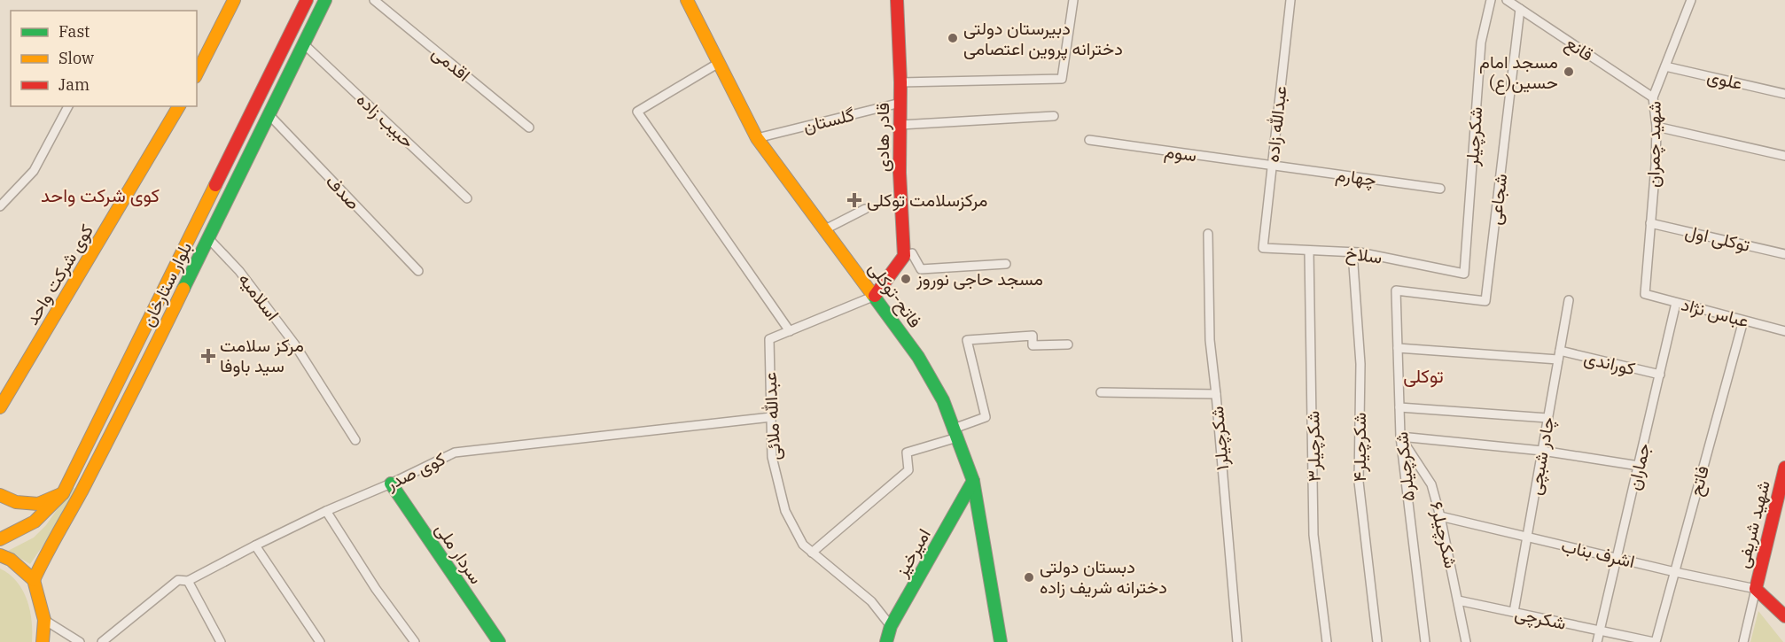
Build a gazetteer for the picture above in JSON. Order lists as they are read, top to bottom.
{
  "streets": {
    "main road": [
      "قادر هادی",
      "کوی شرکت واحد",
      "بلوار ستارخان",
      "فاتح-توکلی",
      "شهید شریفى",
      "امیرخیز",
      "سردار ملی"
    ],
    "street": [
      "قانع",
      "اقدمی",
      "علوی",
      "حبیب زاده",
      "گلستان",
      "عبدالله زاده",
      "شکرچیلر",
      "شهید چمران",
      "سوم",
      "چهارم",
      "صدف",
      "شجاعی",
      "توکلی اول",
      "سلاخ",
      "اسلامیه",
      "عباس نژاد",
      "کوراندی",
      "عبدالله ملائی",
      "شکرچیلر۱",
      "شکرچیلر۳",
      "شکرچیلر۴",
      "چادر شبچی",
      "شکرچیلر۵",
      "جماران",
      "کوی صدر",
      "فاتح",
      "شکرچیلر۶",
      "اشرف بناب",
      "شکرچی"
    ]
  },
  "crossings": [
    ["قانع", "شهید چمران"],
    ["قانع", "شجاعی"],
    ["علوی", "شهید چمران"],
    ["حبیب زاده", "بلوار ستارخان"],
    ["گلستان", "قادر هادی"],
    ["گلستان", "فاتح-توکلی"],
    ["عبدالله زاده", "سوم"],
    ["عبدالله زاده", "چهارم"],
    ["عبدالله زاده", "سلاخ"],
    ["شکرچیلر", "سلاخ"],
    ["شهید چمران", "توکلی اول"],
    ["شهید چمران", "عباس نژاد"],
    ["سوم", "چهارم"],
    ["صدف", "بلوار ستارخان"],
    ["شجاعی", "شکرچیلر۵"],
    ["سلاخ", "شکرچیلر۳"],
    ["سلاخ", "شکرچیلر۴"],
    ["بلوار ستارخان", "اسلامیه"],
    ["فاتح-توکلی", "عبدالله ملائی"],
    ["فاتح-توکلی", "امیرخیز"],
    ["عباس نژاد", "جماران"],
    ["عباس نژاد", "فاتح"],
    ["کوراندی", "چادر شبچی"],
    ["کوراندی", "جماران"],
    ["عبدالله ملائی", "کوی صدر"],
    ["عبدالله ملائی", "امیرخیز"],
    ["چادر شبچی", "اشرف بناب"],
    ["چادر شبچی", "شکرچی"],
    ["شکرچیلر۵", "شکرچیلر۶"],
    ["جماران", "اشرف بناب"],
    ["جماران", "شکرچی"],
    ["کوی صدر", "سردار ملی"],
    ["فاتح", "اشرف بناب"],
    ["فاتح", "شکرچی"],
    ["شهید شریفى", "اشرف بناب"],
    ["شکرچیلر۶", "اشرف بناب"],
    ["شکرچیلر۶", "شکرچی"]
  ],
  "districts": ["کوی شرکت واحد", "توکلی"],
  "places": {
    "other": [
      "دبیرستان دولتی دخترانه پروین اعتصامی",
      "مسجد امام حسین(ع)",
      "مسجد حاجی نوروز",
      "دبستان دولتی دخترانه شریف زاده"
    ],
    "health": ["مرکزسلامت توکلی", "مرکز سلامت سید باوفا"]
  },
  "legend": ["Fast", "Slow", "Jam"]
}
